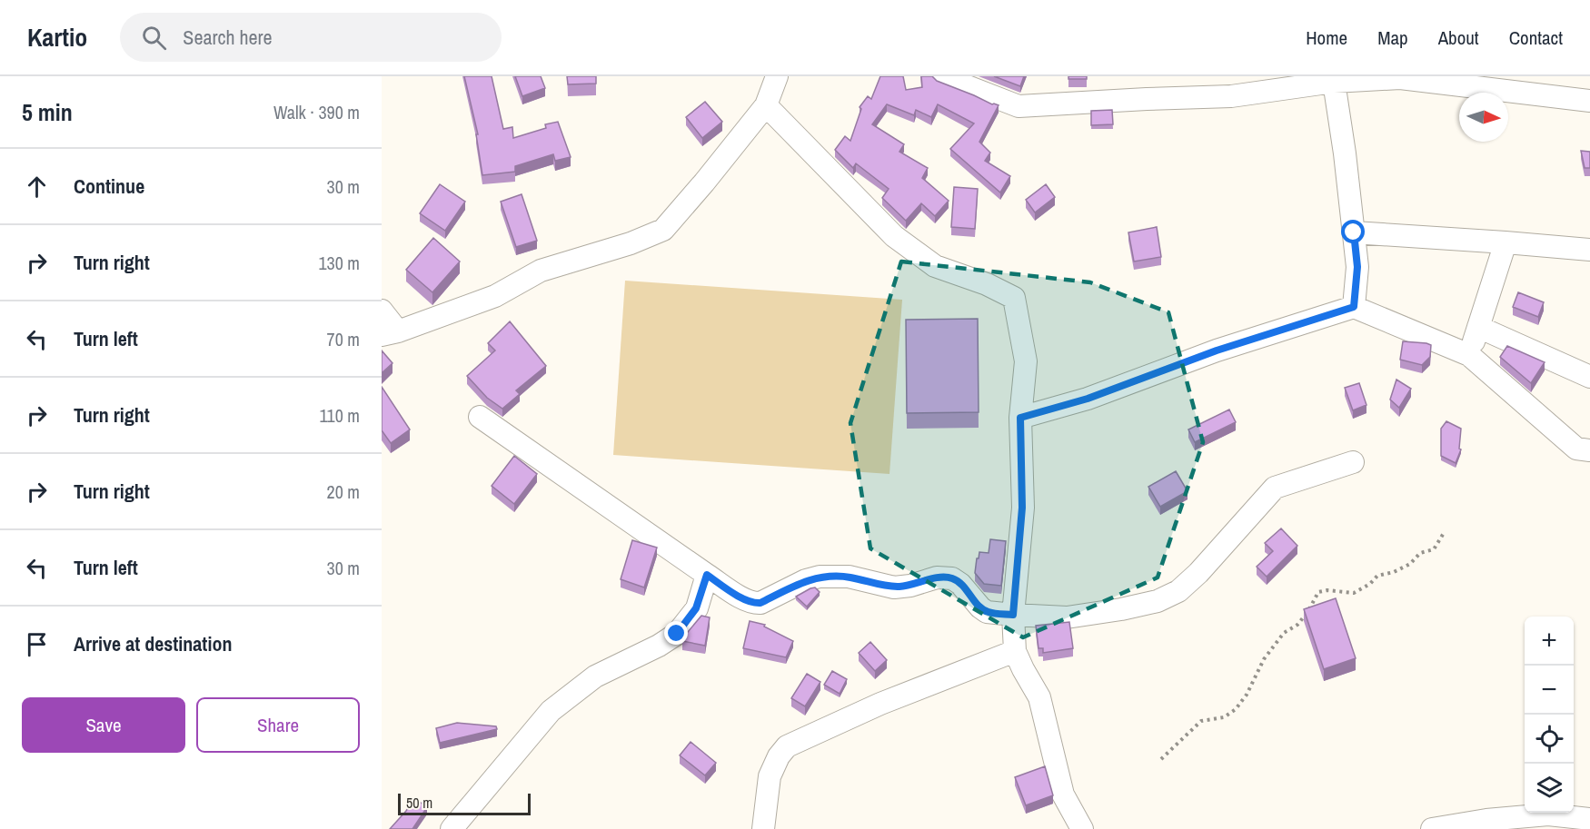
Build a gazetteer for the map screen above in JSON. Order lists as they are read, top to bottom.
{
  "scale_bar": "50 m",
  "north": "right",
  "page": {
    "header": "Kartio",
    "search": "Search here",
    "nav": [
      "Home",
      "Map",
      "About",
      "Contact"
    ],
    "heading": ["5 min", "Walk · 390 m"],
    "list": [
      ["Continue", "30 m"],
      ["Turn right", "130 m"],
      ["Turn left", "70 m"],
      ["Turn right", "110 m"],
      ["Turn right", "20 m"],
      ["Turn left", "30 m"],
      "Arrive at destination"
    ],
    "map_buttons": ["+", "−"],
    "buttons": ["Save", "Share"],
    "scale": "50 m"
  }
}
